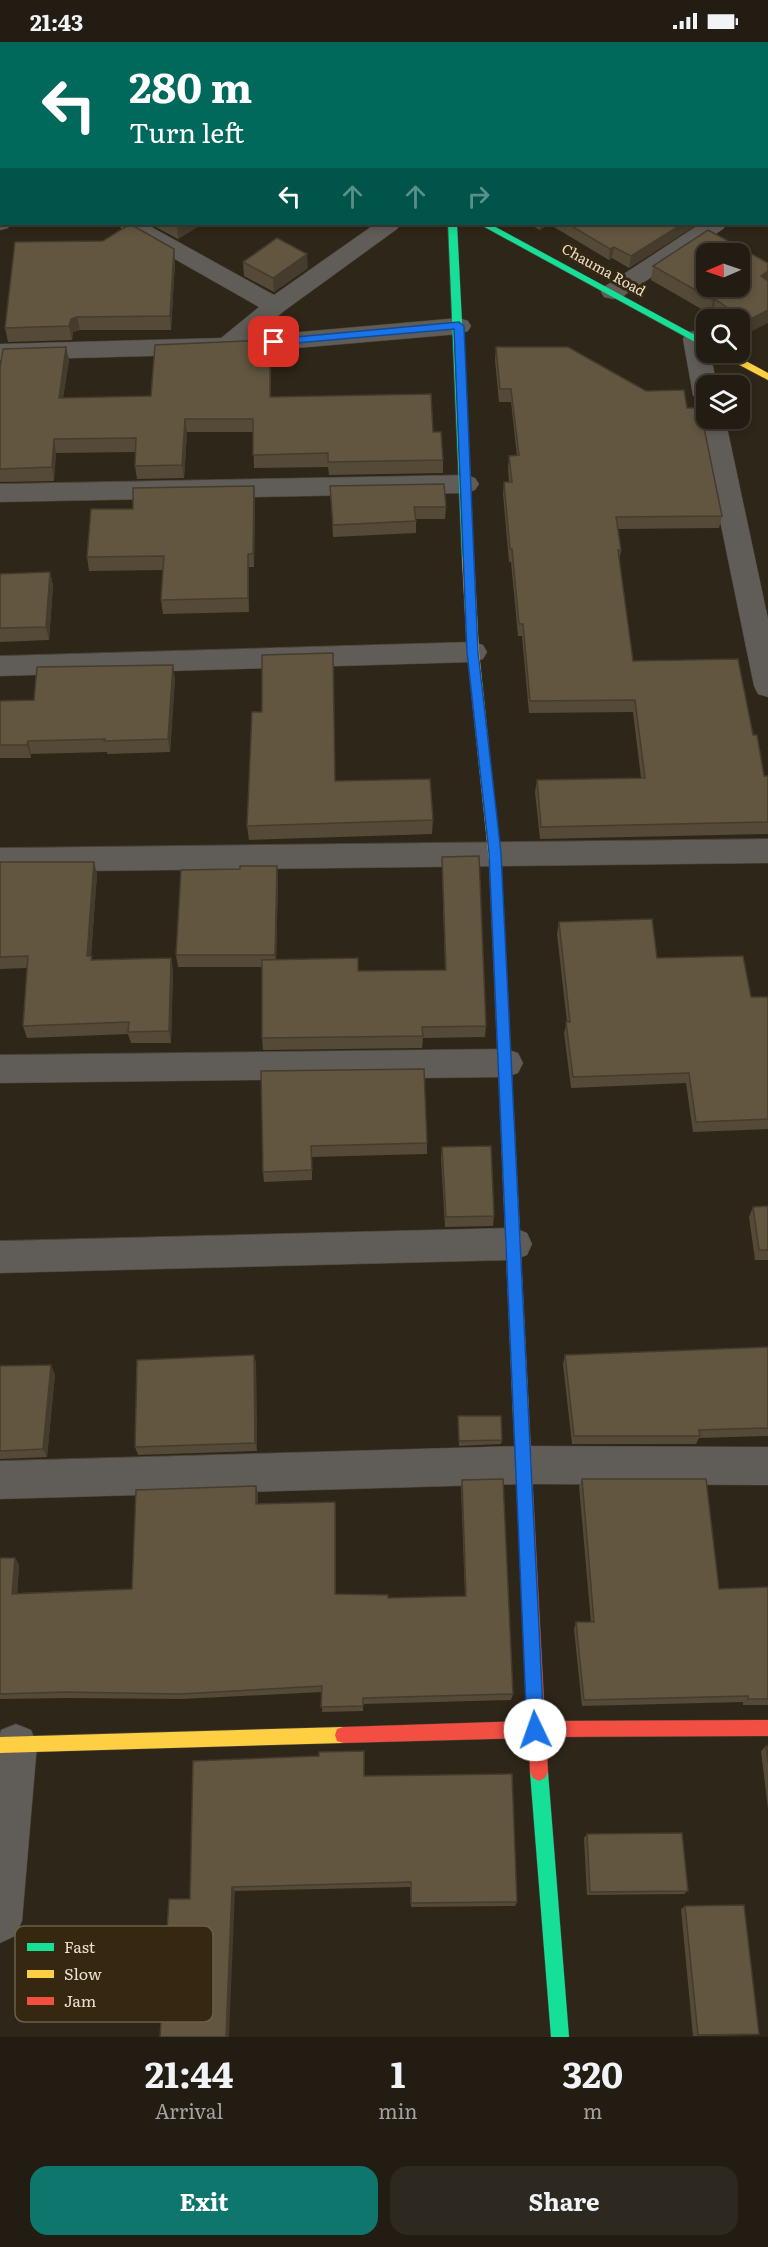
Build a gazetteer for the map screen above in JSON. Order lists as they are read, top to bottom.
{
  "streets": {
    "street": ["Chauma Road"]
  },
  "legend": ["Fast", "Slow", "Jam"],
  "north": "left",
  "page": {
    "status": "21:43",
    "turn": ["280 m", "Turn left"],
    "eta": [
      "21:44",
      "Arrival",
      "1",
      "min",
      "320",
      "m"
    ],
    "buttons": ["Exit", "Share"]
  }
}
